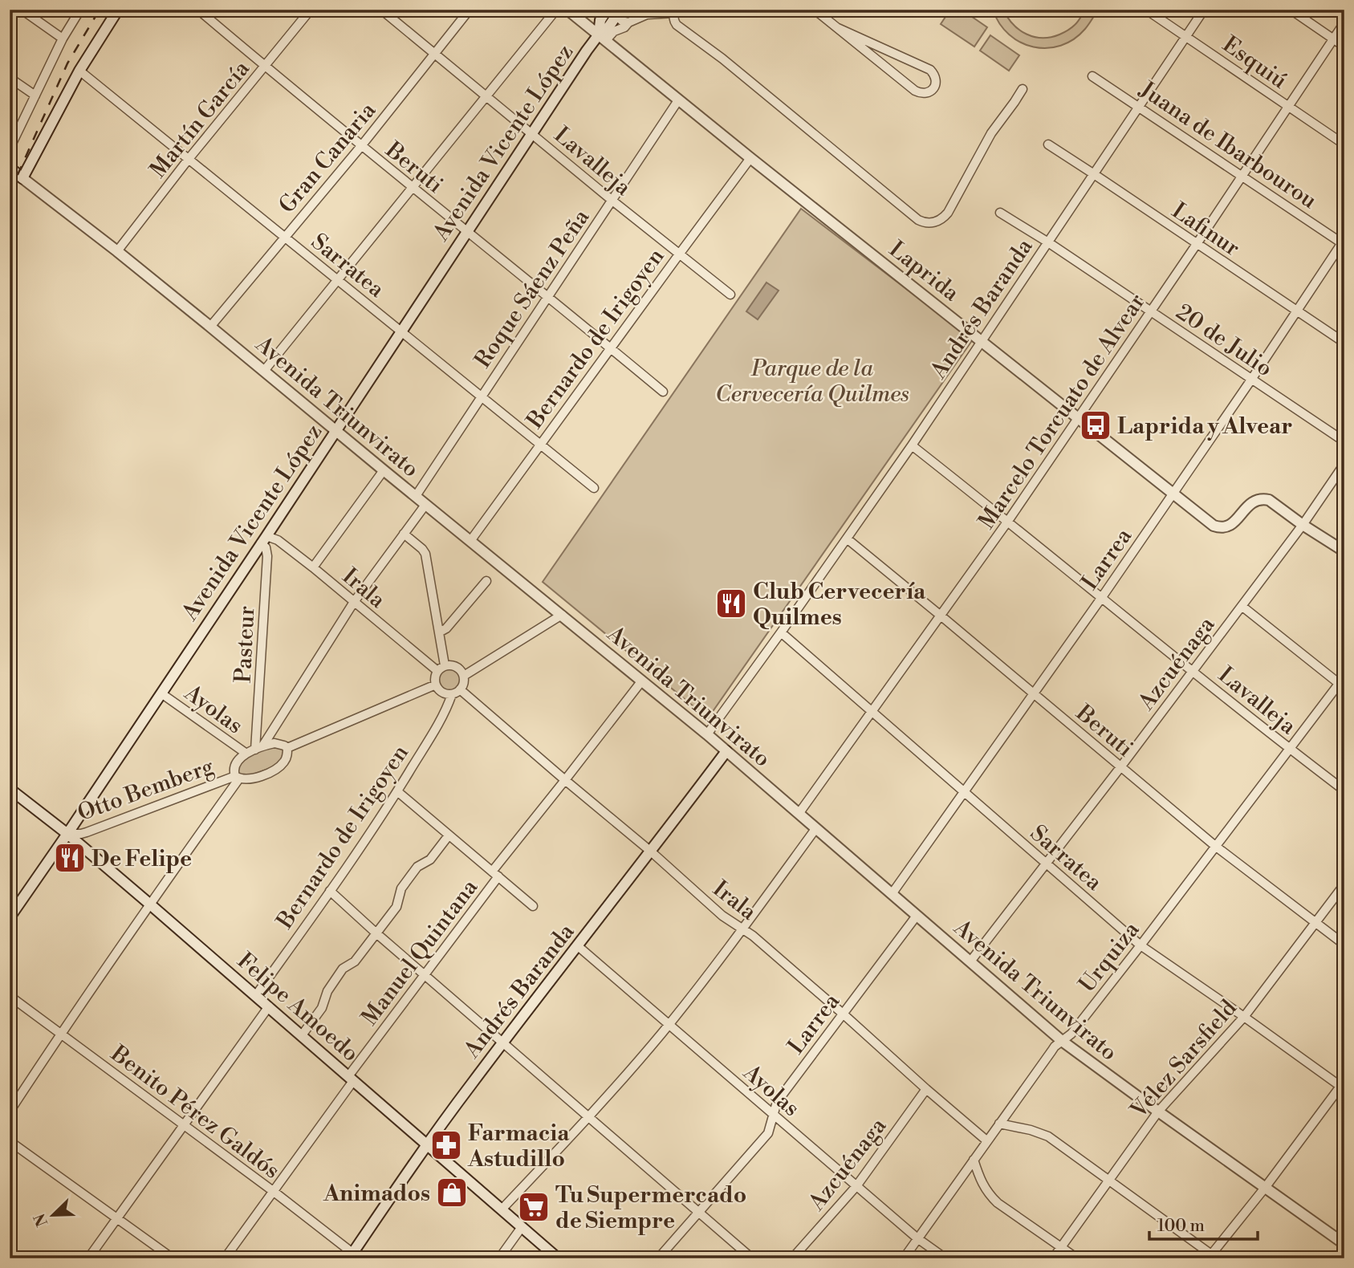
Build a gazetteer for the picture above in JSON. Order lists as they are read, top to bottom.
{
  "streets": {
    "street": [
      "Esquiú",
      "Martín García",
      "Avenida Vicente López",
      "Juana de Ibarbourou",
      "Gran Canaria",
      "Lavalleja",
      "Beruti",
      "Lafinur",
      "Sarratea",
      "Laprida",
      "Roque Sáenz Peña",
      "Andrés Baranda",
      "Bernardo de Irigoyen",
      "20 de Julio",
      "Avenida Triunvirato",
      "Marcelo Torcuato de Alvear",
      "Larrea",
      "Irala",
      "Pasteur",
      "Azcuénaga",
      "Ayolas",
      "Otto Bemberg",
      "Manuel Quintana",
      "Urquiza",
      "Felipe Amoedo",
      "Vélez Sarsfield",
      "Benito Pérez Galdós"
    ]
  },
  "crossings": [
    ["Esquiú", "Andrés Baranda"],
    ["Esquiú", "Marcelo Torcuato de Alvear"],
    ["Martín García", "Beruti"],
    ["Martín García", "Sarratea"],
    ["Martín García", "Avenida Triunvirato"],
    ["Avenida Vicente López", "Lavalleja"],
    ["Avenida Vicente López", "Beruti"],
    ["Avenida Vicente López", "Sarratea"],
    ["Avenida Vicente López", "Laprida"],
    ["Avenida Vicente López", "Avenida Triunvirato"],
    ["Avenida Vicente López", "Irala"],
    ["Avenida Vicente López", "Pasteur"],
    ["Avenida Vicente López", "Ayolas"],
    ["Avenida Vicente López", "Otto Bemberg"],
    ["Avenida Vicente López", "Felipe Amoedo"],
    ["Juana de Ibarbourou", "Andrés Baranda"],
    ["Juana de Ibarbourou", "Marcelo Torcuato de Alvear"],
    ["Juana de Ibarbourou", "Larrea"],
    ["Gran Canaria", "Lavalleja"],
    ["Gran Canaria", "Beruti"],
    ["Gran Canaria", "Sarratea"],
    ["Gran Canaria", "Avenida Triunvirato"],
    ["Lavalleja", "Roque Sáenz Peña"],
    ["Lavalleja", "Andrés Baranda"],
    ["Lavalleja", "Bernardo de Irigoyen"],
    ["Lavalleja", "Marcelo Torcuato de Alvear"],
    ["Lavalleja", "Larrea"],
    ["Lavalleja", "Azcuénaga"],
    ["Lavalleja", "Urquiza"],
    ["Beruti", "Roque Sáenz Peña"],
    ["Beruti", "Andrés Baranda"],
    ["Beruti", "Bernardo de Irigoyen"],
    ["Beruti", "Marcelo Torcuato de Alvear"],
    ["Beruti", "Larrea"],
    ["Beruti", "Azcuénaga"],
    ["Beruti", "Urquiza"],
    ["Beruti", "Vélez Sarsfield"],
    ["Lafinur", "Andrés Baranda"],
    ["Lafinur", "Marcelo Torcuato de Alvear"],
    ["Lafinur", "Larrea"],
    ["Sarratea", "Roque Sáenz Peña"],
    ["Sarratea", "Andrés Baranda"],
    ["Sarratea", "Bernardo de Irigoyen"],
    ["Sarratea", "Marcelo Torcuato de Alvear"],
    ["Sarratea", "Larrea"],
    ["Sarratea", "Azcuénaga"],
    ["Sarratea", "Urquiza"],
    ["Sarratea", "Vélez Sarsfield"],
    ["Laprida", "Roque Sáenz Peña"],
    ["Laprida", "Andrés Baranda"],
    ["Laprida", "Bernardo de Irigoyen"],
    ["Laprida", "Marcelo Torcuato de Alvear"],
    ["Laprida", "Larrea"],
    ["Laprida", "Azcuénaga"],
    ["Roque Sáenz Peña", "Avenida Triunvirato"],
    ["Andrés Baranda", "20 de Julio"],
    ["Andrés Baranda", "Avenida Triunvirato"],
    ["Andrés Baranda", "Irala"],
    ["Andrés Baranda", "Ayolas"],
    ["Andrés Baranda", "Felipe Amoedo"],
    ["Andrés Baranda", "Benito Pérez Galdós"],
    ["Bernardo de Irigoyen", "Avenida Triunvirato"],
    ["Bernardo de Irigoyen", "Irala"],
    ["Bernardo de Irigoyen", "Felipe Amoedo"],
    ["20 de Julio", "Marcelo Torcuato de Alvear"],
    ["20 de Julio", "Larrea"],
    ["Avenida Triunvirato", "Marcelo Torcuato de Alvear"],
    ["Avenida Triunvirato", "Larrea"],
    ["Avenida Triunvirato", "Azcuénaga"],
    ["Avenida Triunvirato", "Manuel Quintana"],
    ["Avenida Triunvirato", "Urquiza"],
    ["Avenida Triunvirato", "Vélez Sarsfield"],
    ["Larrea", "Irala"],
    ["Larrea", "Ayolas"],
    ["Irala", "Pasteur"],
    ["Irala", "Azcuénaga"],
    ["Irala", "Manuel Quintana"],
    ["Irala", "Urquiza"],
    ["Azcuénaga", "Ayolas"],
    ["Ayolas", "Urquiza"],
    ["Otto Bemberg", "Felipe Amoedo"],
    ["Manuel Quintana", "Felipe Amoedo"],
    ["Manuel Quintana", "Benito Pérez Galdós"]
  ],
  "parks": ["Parque de la Cervecería Quilmes"],
  "places": {
    "bus stop": ["Laprida y Alvear"],
    "restaurant": ["Club Cervecería Quilmes", "De Felipe"],
    "pharmacy": ["Farmacia Astudillo"],
    "shop": ["Animados"],
    "supermarket": ["Tu Supermercado de Siempre"]
  },
  "scale_bar": "100 m",
  "north": "bottom left"
}
